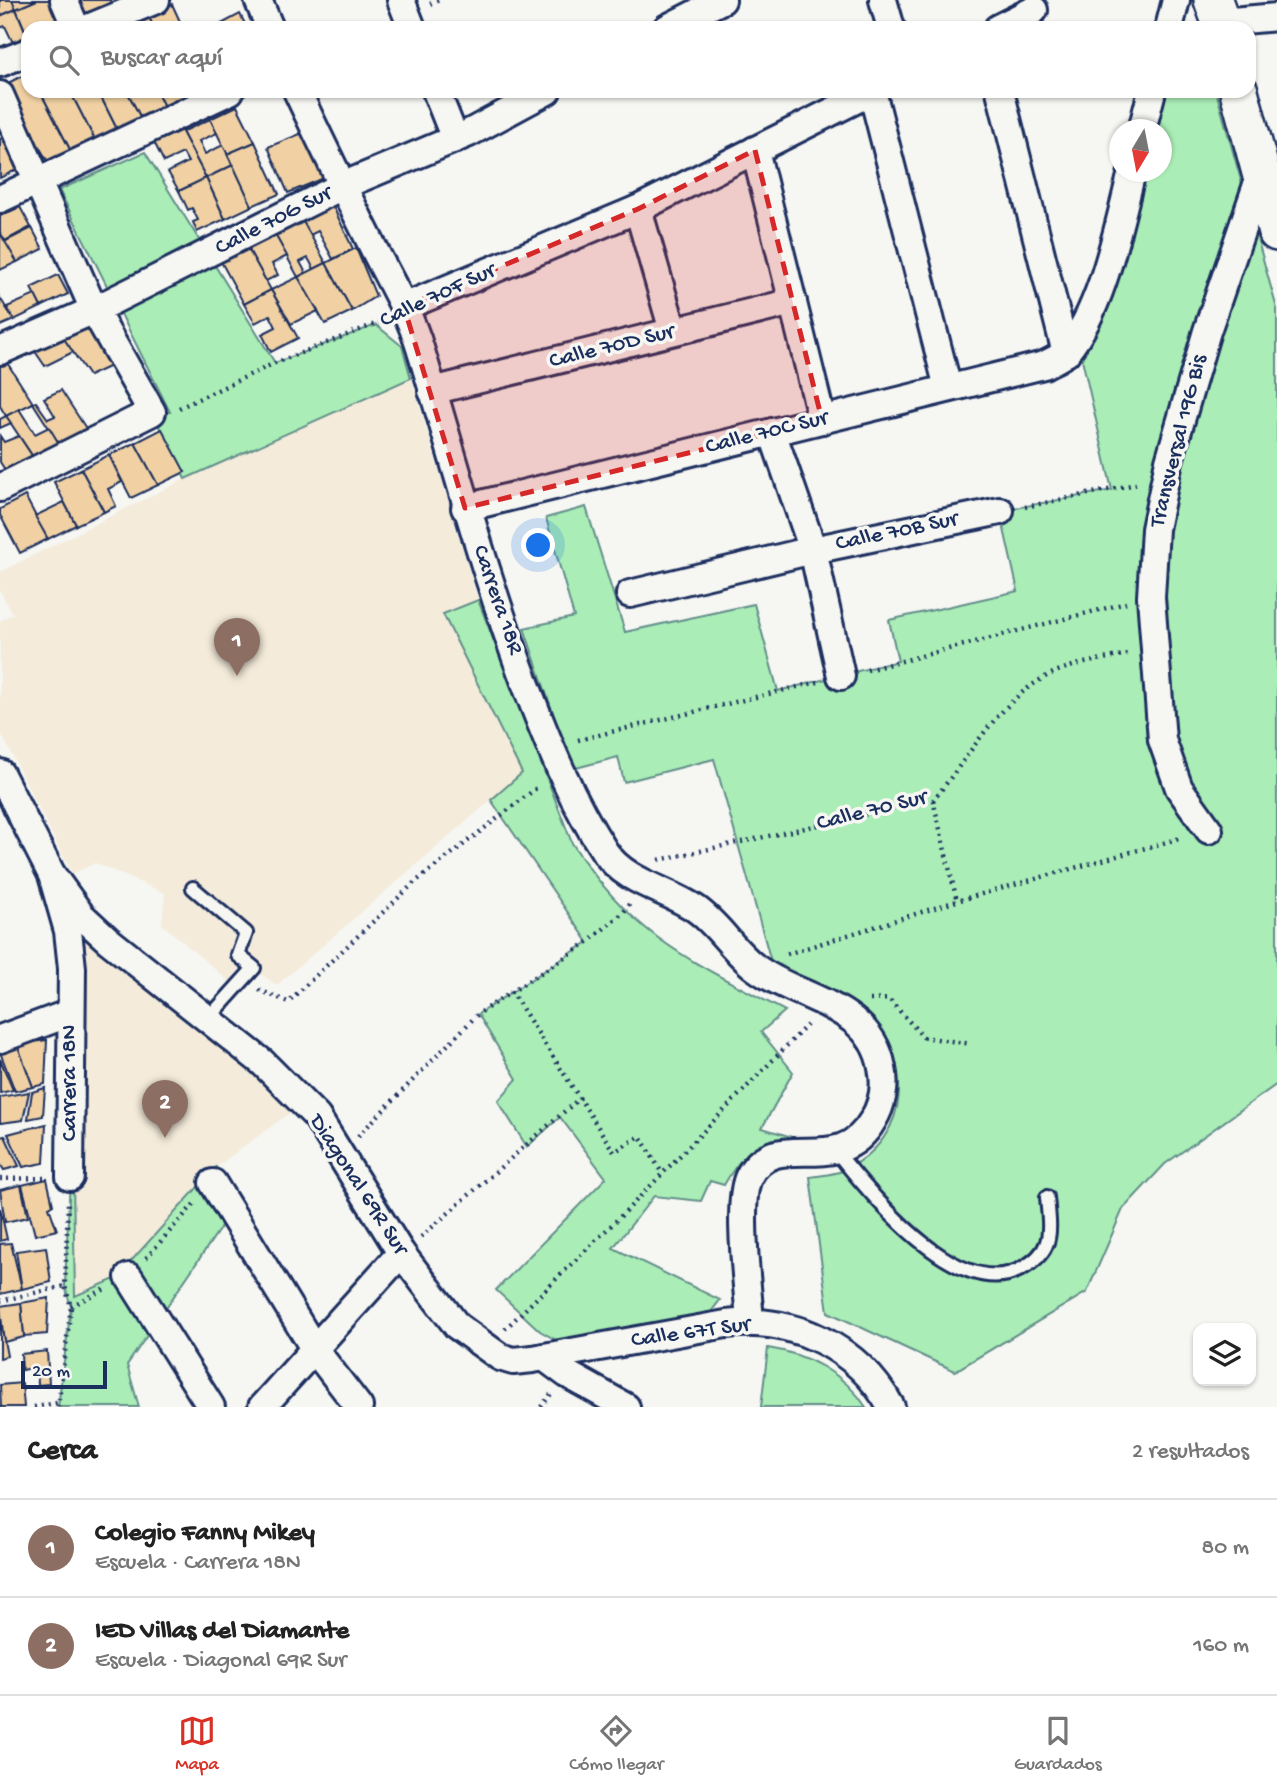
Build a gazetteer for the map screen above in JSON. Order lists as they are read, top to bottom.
{
  "streets": {
    "street": [
      "Calle 70G Sur",
      "Calle 70F Sur",
      "Calle 70D Sur",
      "Calle 70C Sur",
      "Transversal 19G Bis",
      "Calle 70B Sur",
      "Carrera 18R",
      "Carrera 18N",
      "Diagonal 69R Sur",
      "Calle 67T Sur"
    ],
    "path": ["Calle 70 Sur"]
  },
  "crossings": [
    ["Calle 70G Sur", "Carrera 18R"],
    ["Calle 70F Sur", "Carrera 18R"],
    ["Calle 70D Sur", "Carrera 18R"],
    ["Calle 70C Sur", "Carrera 18R"],
    ["Transversal 19G Bis", "Calle 70 Sur"],
    ["Carrera 18R", "Calle 70 Sur"],
    ["Carrera 18N", "Diagonal 69R Sur"],
    ["Diagonal 69R Sur", "Calle 67T Sur"]
  ],
  "scale_bar": "20 m",
  "north": "bottom",
  "page": {
    "search": "Buscar aquí",
    "pins": ["1", "2"],
    "scale": "20 m",
    "heading": ["Cerca", "2 resultados"],
    "list": [
      {
        "mark": "1",
        "name": "Colegio Fanny Mikey",
        "note": "Escuela · Carrera 18N",
        "value": "80 m"
      },
      {
        "mark": "2",
        "name": "IED Villas del Diamante",
        "note": "Escuela · Diagonal 69R Sur",
        "value": "160 m"
      }
    ],
    "nav": ["Mapa", "Cómo llegar", "Guardados"]
  }
}
